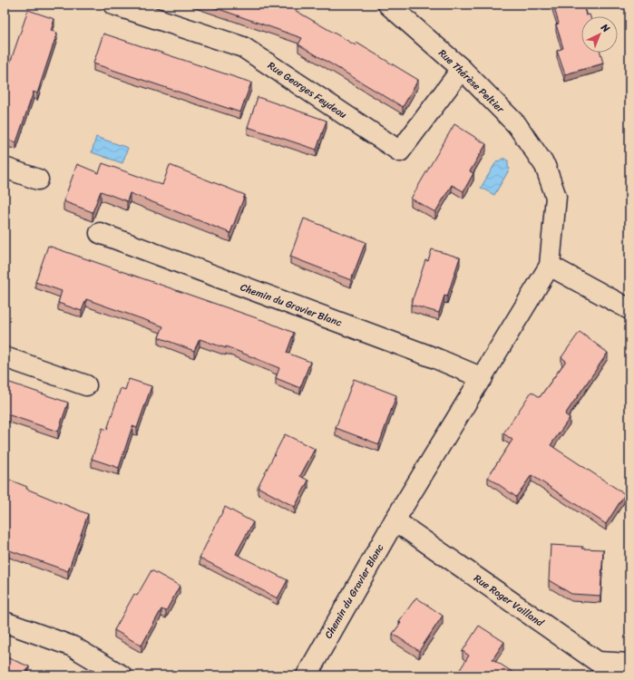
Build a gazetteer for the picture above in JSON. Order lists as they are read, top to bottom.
{
  "streets": {
    "street": [
      "Rue Thérèse Peltier",
      "Rue Georges Feydeau",
      "Chemin du Gravier Blanc",
      "Rue Roger Vailland"
    ]
  },
  "crossings": [
    ["Rue Thérèse Peltier", "Rue Georges Feydeau"],
    ["Rue Thérèse Peltier", "Chemin du Gravier Blanc"],
    ["Chemin du Gravier Blanc", "Rue Roger Vailland"]
  ],
  "north": "top right"
}
